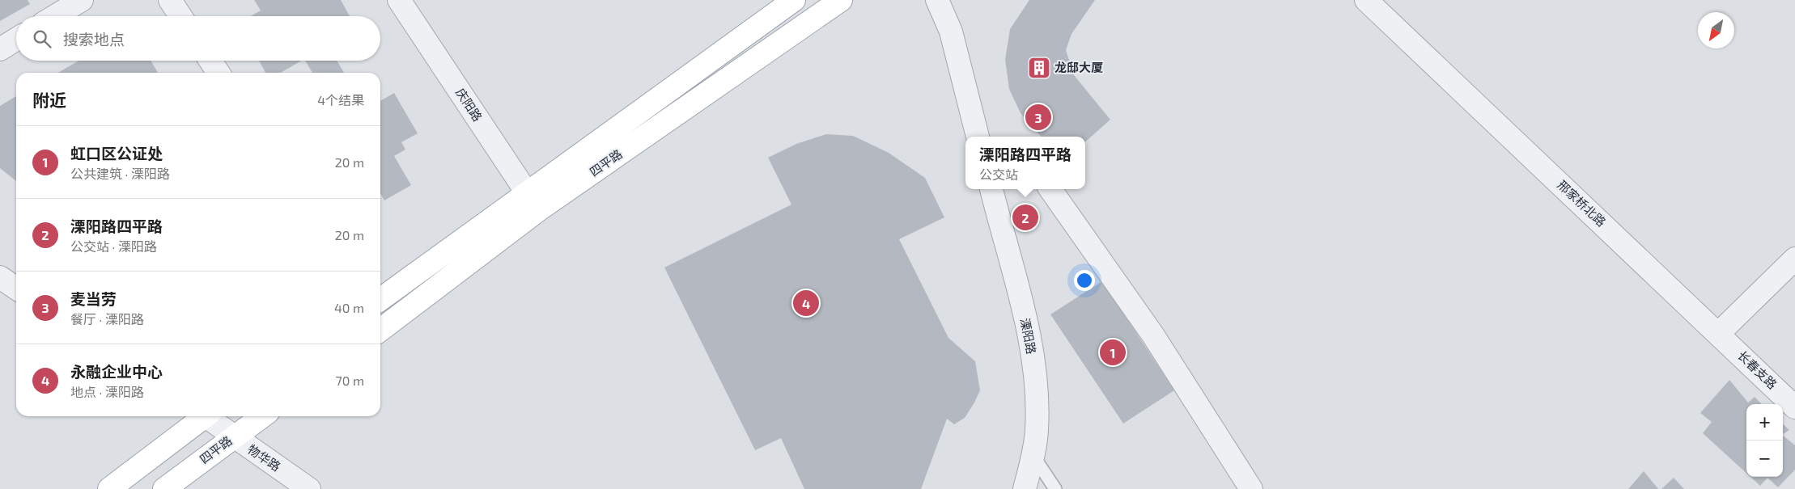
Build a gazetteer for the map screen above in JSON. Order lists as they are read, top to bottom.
{
  "streets": {
    "main road": ["四平路"],
    "street": [
      "庆阳路",
      "邢家桥北路",
      "溧阳路",
      "长春支路",
      "物华路"
    ]
  },
  "crossings": [
    ["庆阳路", "四平路"],
    ["四平路", "物华路"],
    ["邢家桥北路", "长春支路"]
  ],
  "places": {
    "building": ["龙邸大厦"]
  },
  "north": "bottom left",
  "page": {
    "search": "搜索地点",
    "heading": ["附近", "4个结果"],
    "pins": [
      "3",
      "2",
      "4",
      "1"
    ],
    "list": [
      {
        "mark": "1",
        "name": "虹口区公证处",
        "note": "公共建筑 · 溧阳路",
        "value": "20 m"
      },
      {
        "mark": "2",
        "name": "溧阳路四平路",
        "note": "公交站 · 溧阳路",
        "value": "20 m"
      },
      {
        "mark": "3",
        "name": "麦当劳",
        "note": "餐厅 · 溧阳路",
        "value": "40 m"
      },
      {
        "mark": "4",
        "name": "永融企业中心",
        "note": "地点 · 溧阳路",
        "value": "70 m"
      }
    ],
    "popup": ["溧阳路四平路", "公交站"],
    "map_buttons": ["+", "−"]
  }
}
